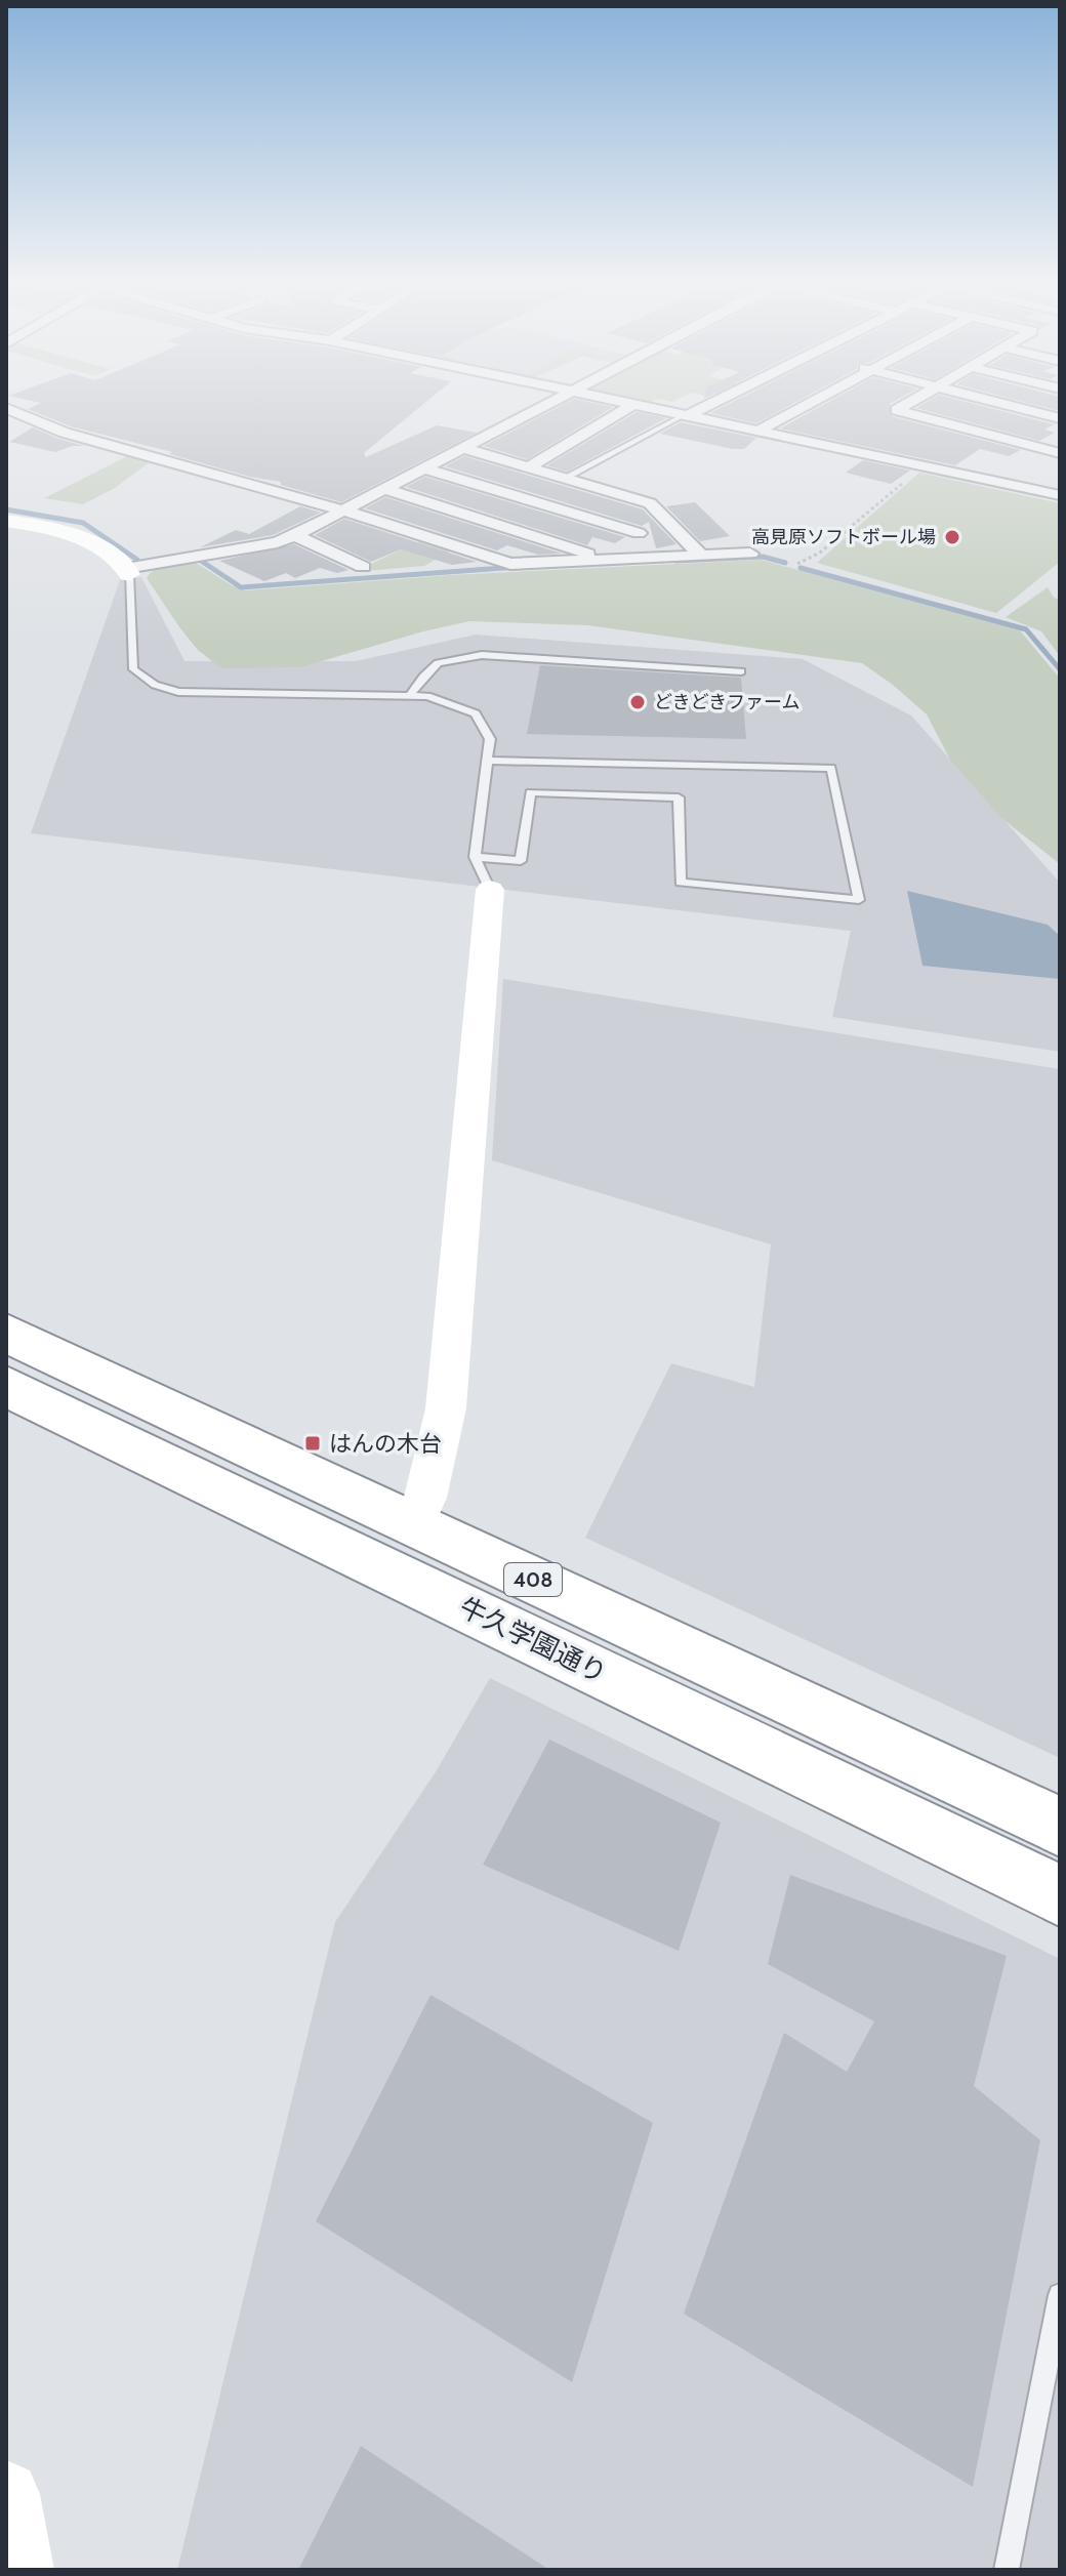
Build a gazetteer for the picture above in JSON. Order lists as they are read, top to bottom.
{
  "streets": {
    "highway": ["408", "牛久学園通り"]
  },
  "places": {
    "other": ["高見原ソフトボール場", "どきどきファーム"],
    "transit": ["はんの木台"]
  }
}
